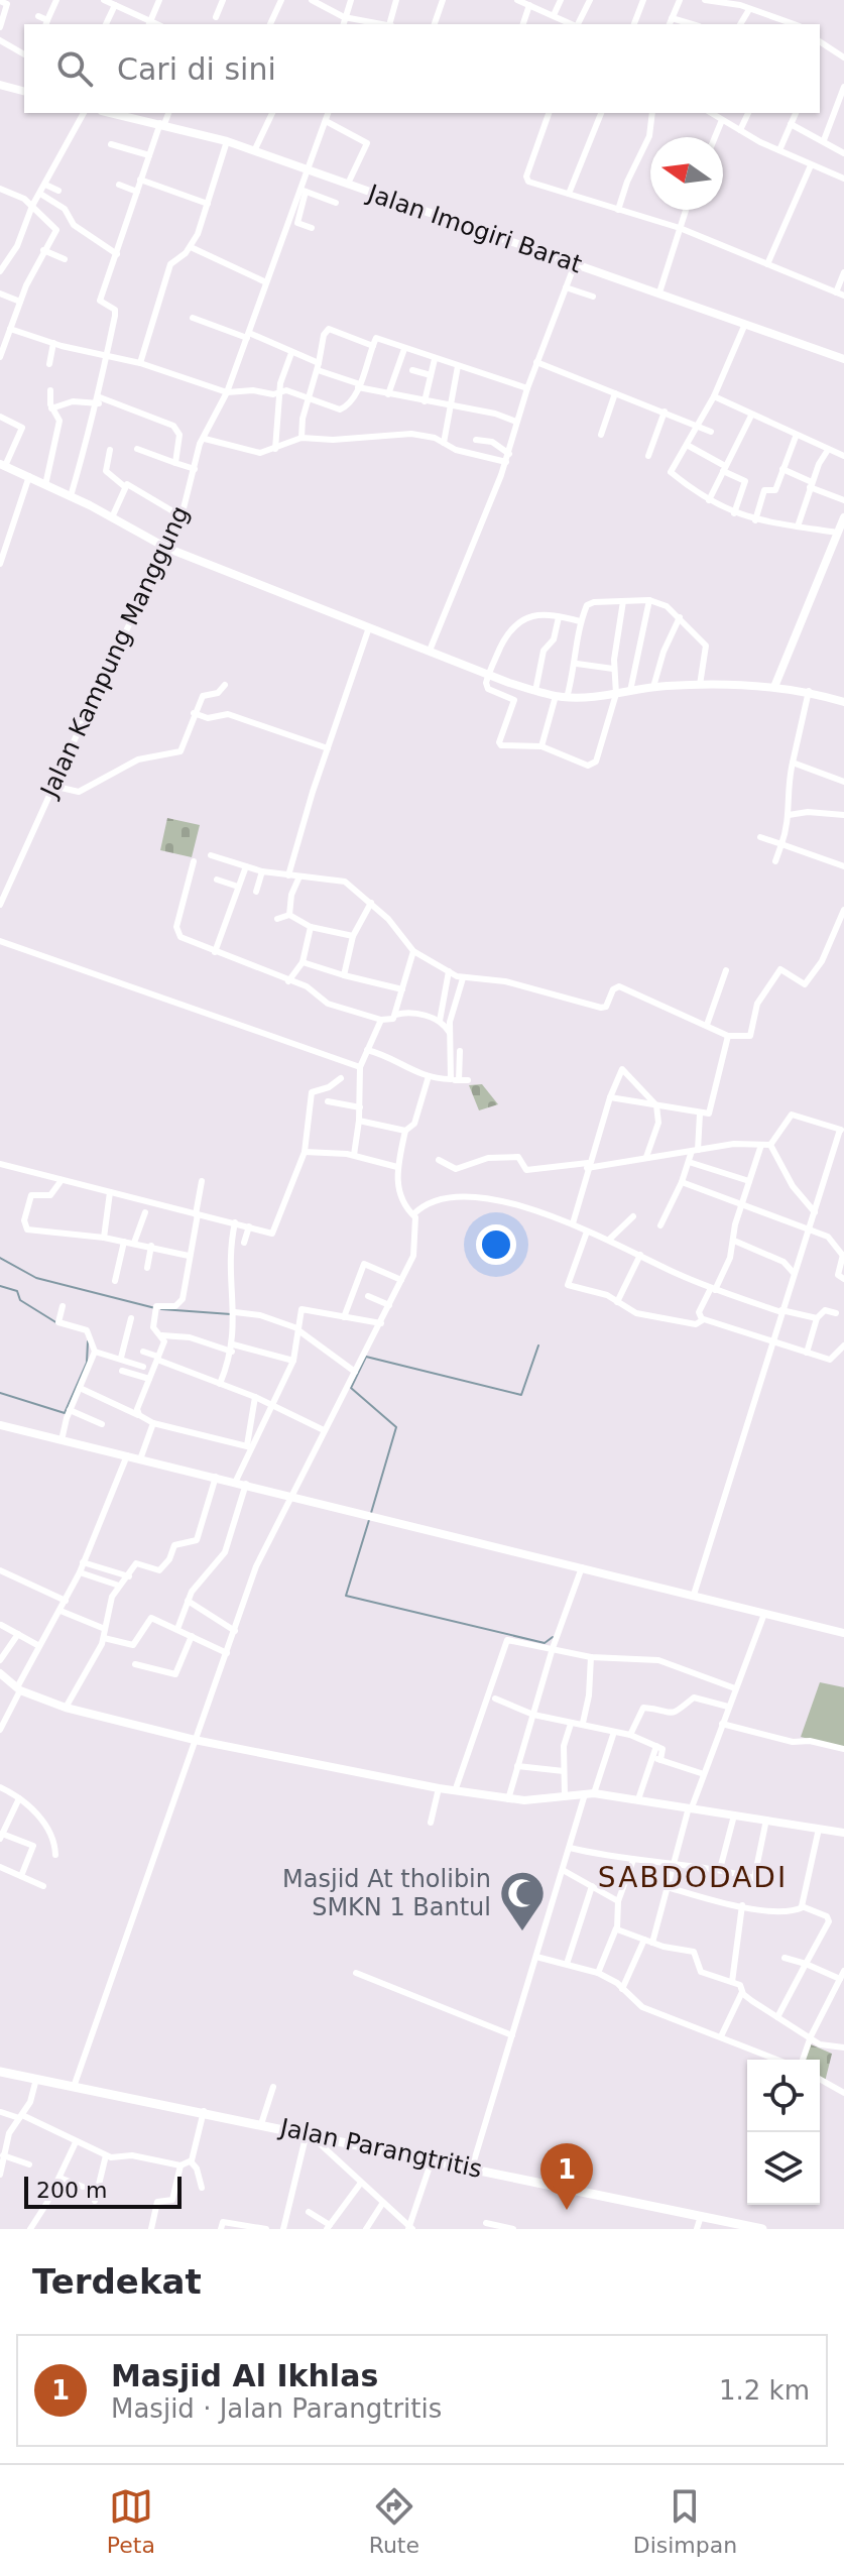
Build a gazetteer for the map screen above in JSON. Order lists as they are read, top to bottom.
{
  "streets": {
    "main road": ["Jalan Parangtritis"],
    "street": ["Jalan Imogiri Barat", "Jalan Kampung Manggung"]
  },
  "crossings": [
    ["Jalan Imogiri Barat", "Jalan Kampung Manggung"]
  ],
  "districts": ["SABDODADI"],
  "places": {
    "mosque": ["Masjid At tholibin SMKN 1 Bantul"]
  },
  "scale_bar": "200 m",
  "north": "left",
  "page": {
    "search": "Cari di sini",
    "pins": "1",
    "scale": "200 m",
    "heading": "Terdekat",
    "list": [
      {
        "mark": "1",
        "name": "Masjid Al Ikhlas",
        "note": "Masjid · Jalan Parangtritis",
        "value": "1.2 km"
      }
    ],
    "nav": ["Peta", "Rute", "Disimpan"]
  }
}
